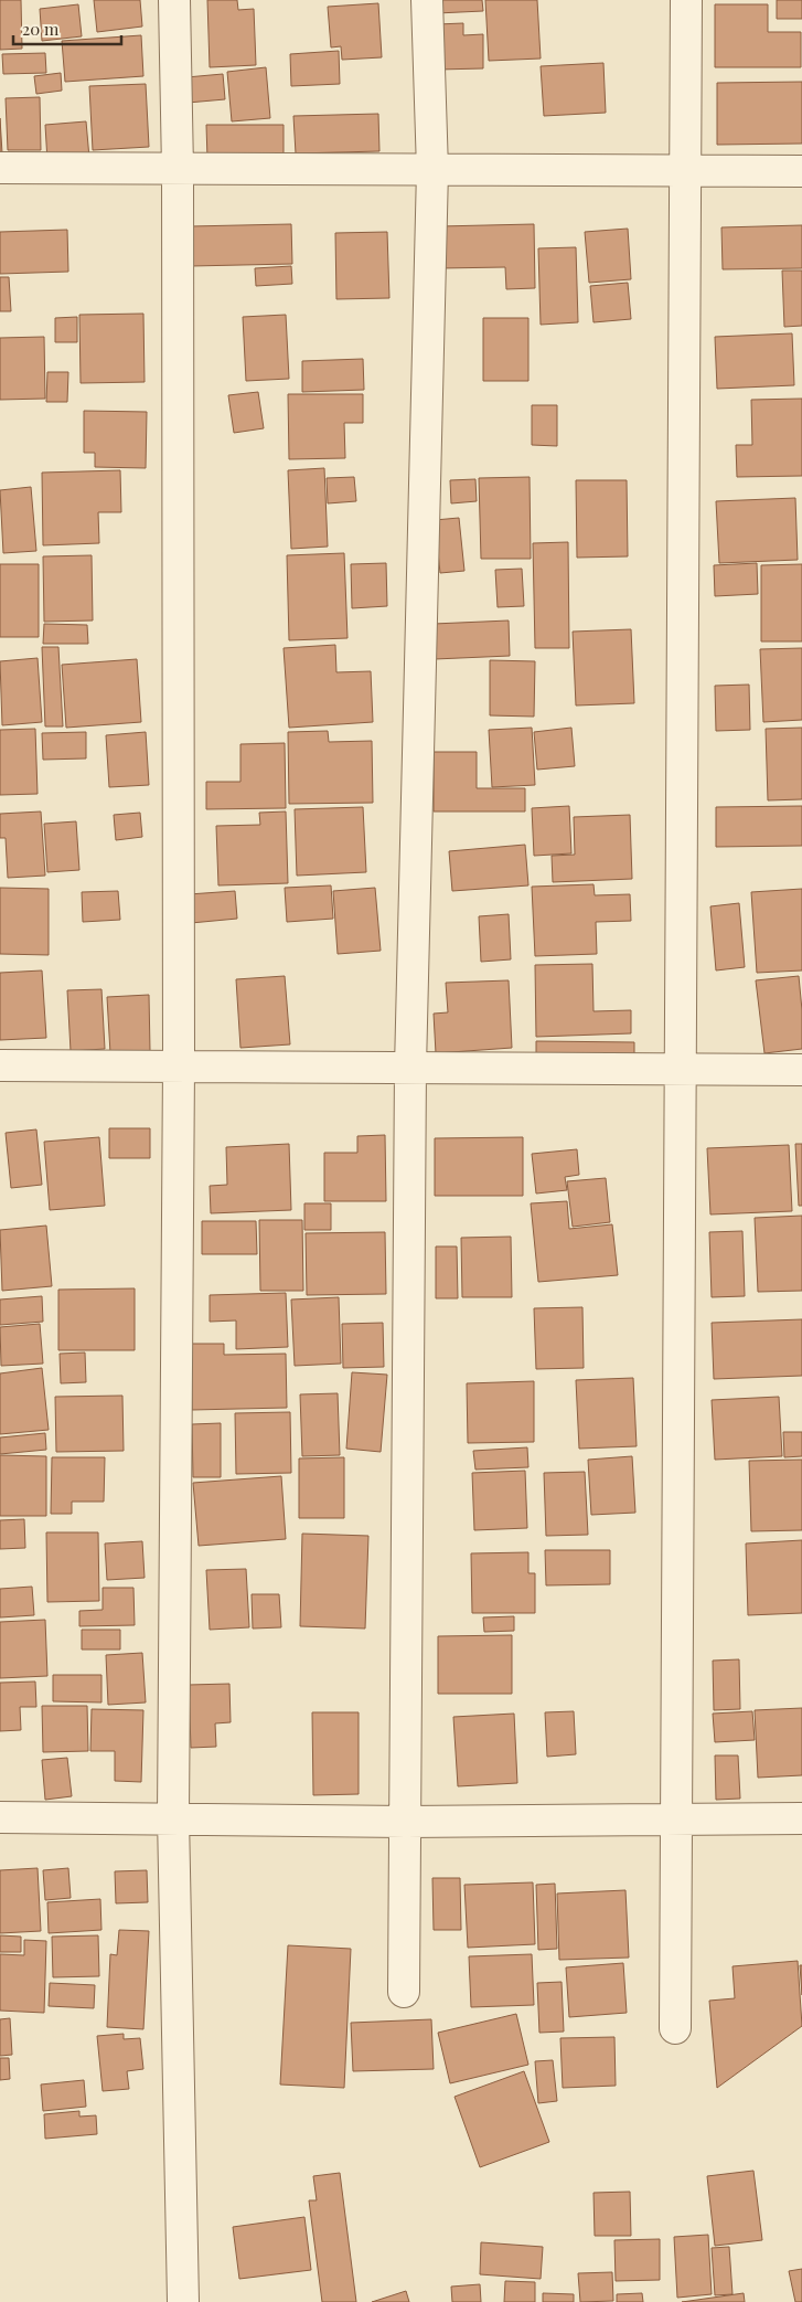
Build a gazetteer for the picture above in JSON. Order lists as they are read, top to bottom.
{
  "scale_bar": "20 m"
}
